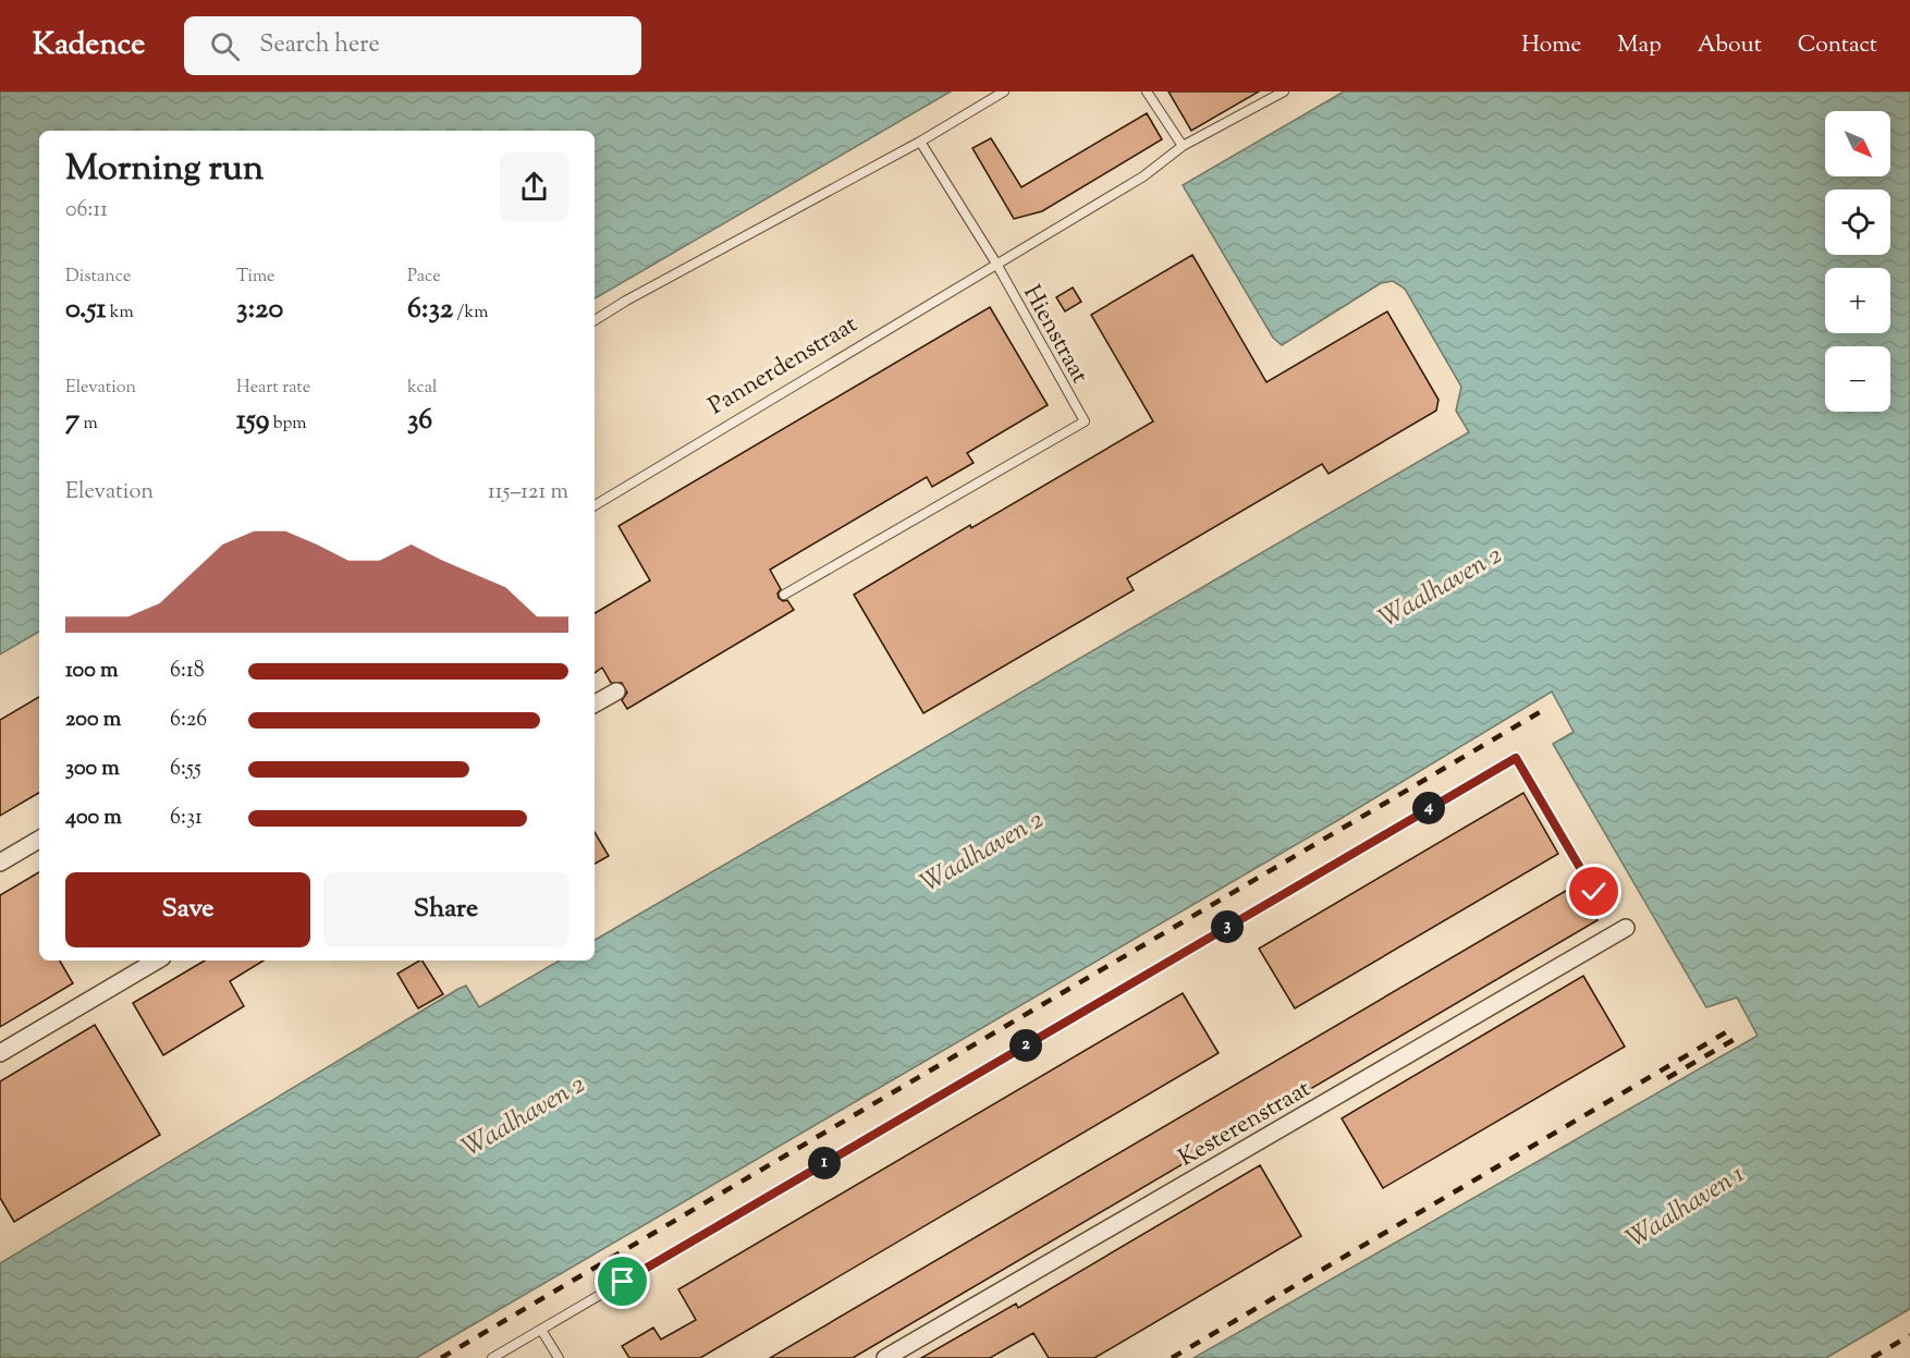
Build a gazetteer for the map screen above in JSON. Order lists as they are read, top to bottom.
{
  "streets": {
    "street": ["Kesterenstraat"],
    "lane": ["Hienstraat", "Pannerdenstraat"]
  },
  "crossings": [
    ["Hienstraat", "Pannerdenstraat"]
  ],
  "water": ["Waalhaven 2", "Waalhaven 1"],
  "north": "bottom right",
  "page": {
    "header": "Kadence",
    "search": "Search here",
    "nav": [
      "Home",
      "Map",
      "About",
      "Contact"
    ],
    "map_buttons": ["+", "−"],
    "heading": ["Morning run", "06:11"],
    "stats": [
      ["Distance", "0.51 km"],
      ["Time", "3:20"],
      ["Pace", "6:32 /km"],
      ["Elevation", "7 m"],
      ["Heart rate", "159 bpm"],
      ["kcal", "36"]
    ],
    "chart": ["Elevation", "115–121 m"],
    "list": [
      {
        "name": "100 m",
        "note": "6:18"
      },
      {
        "name": "200 m",
        "note": "6:26"
      },
      {
        "name": "300 m",
        "note": "6:55"
      },
      {
        "name": "400 m",
        "note": "6:31"
      }
    ],
    "pins": [
      "4",
      "3",
      "2",
      "1"
    ],
    "buttons": ["Save", "Share"]
  }
}
